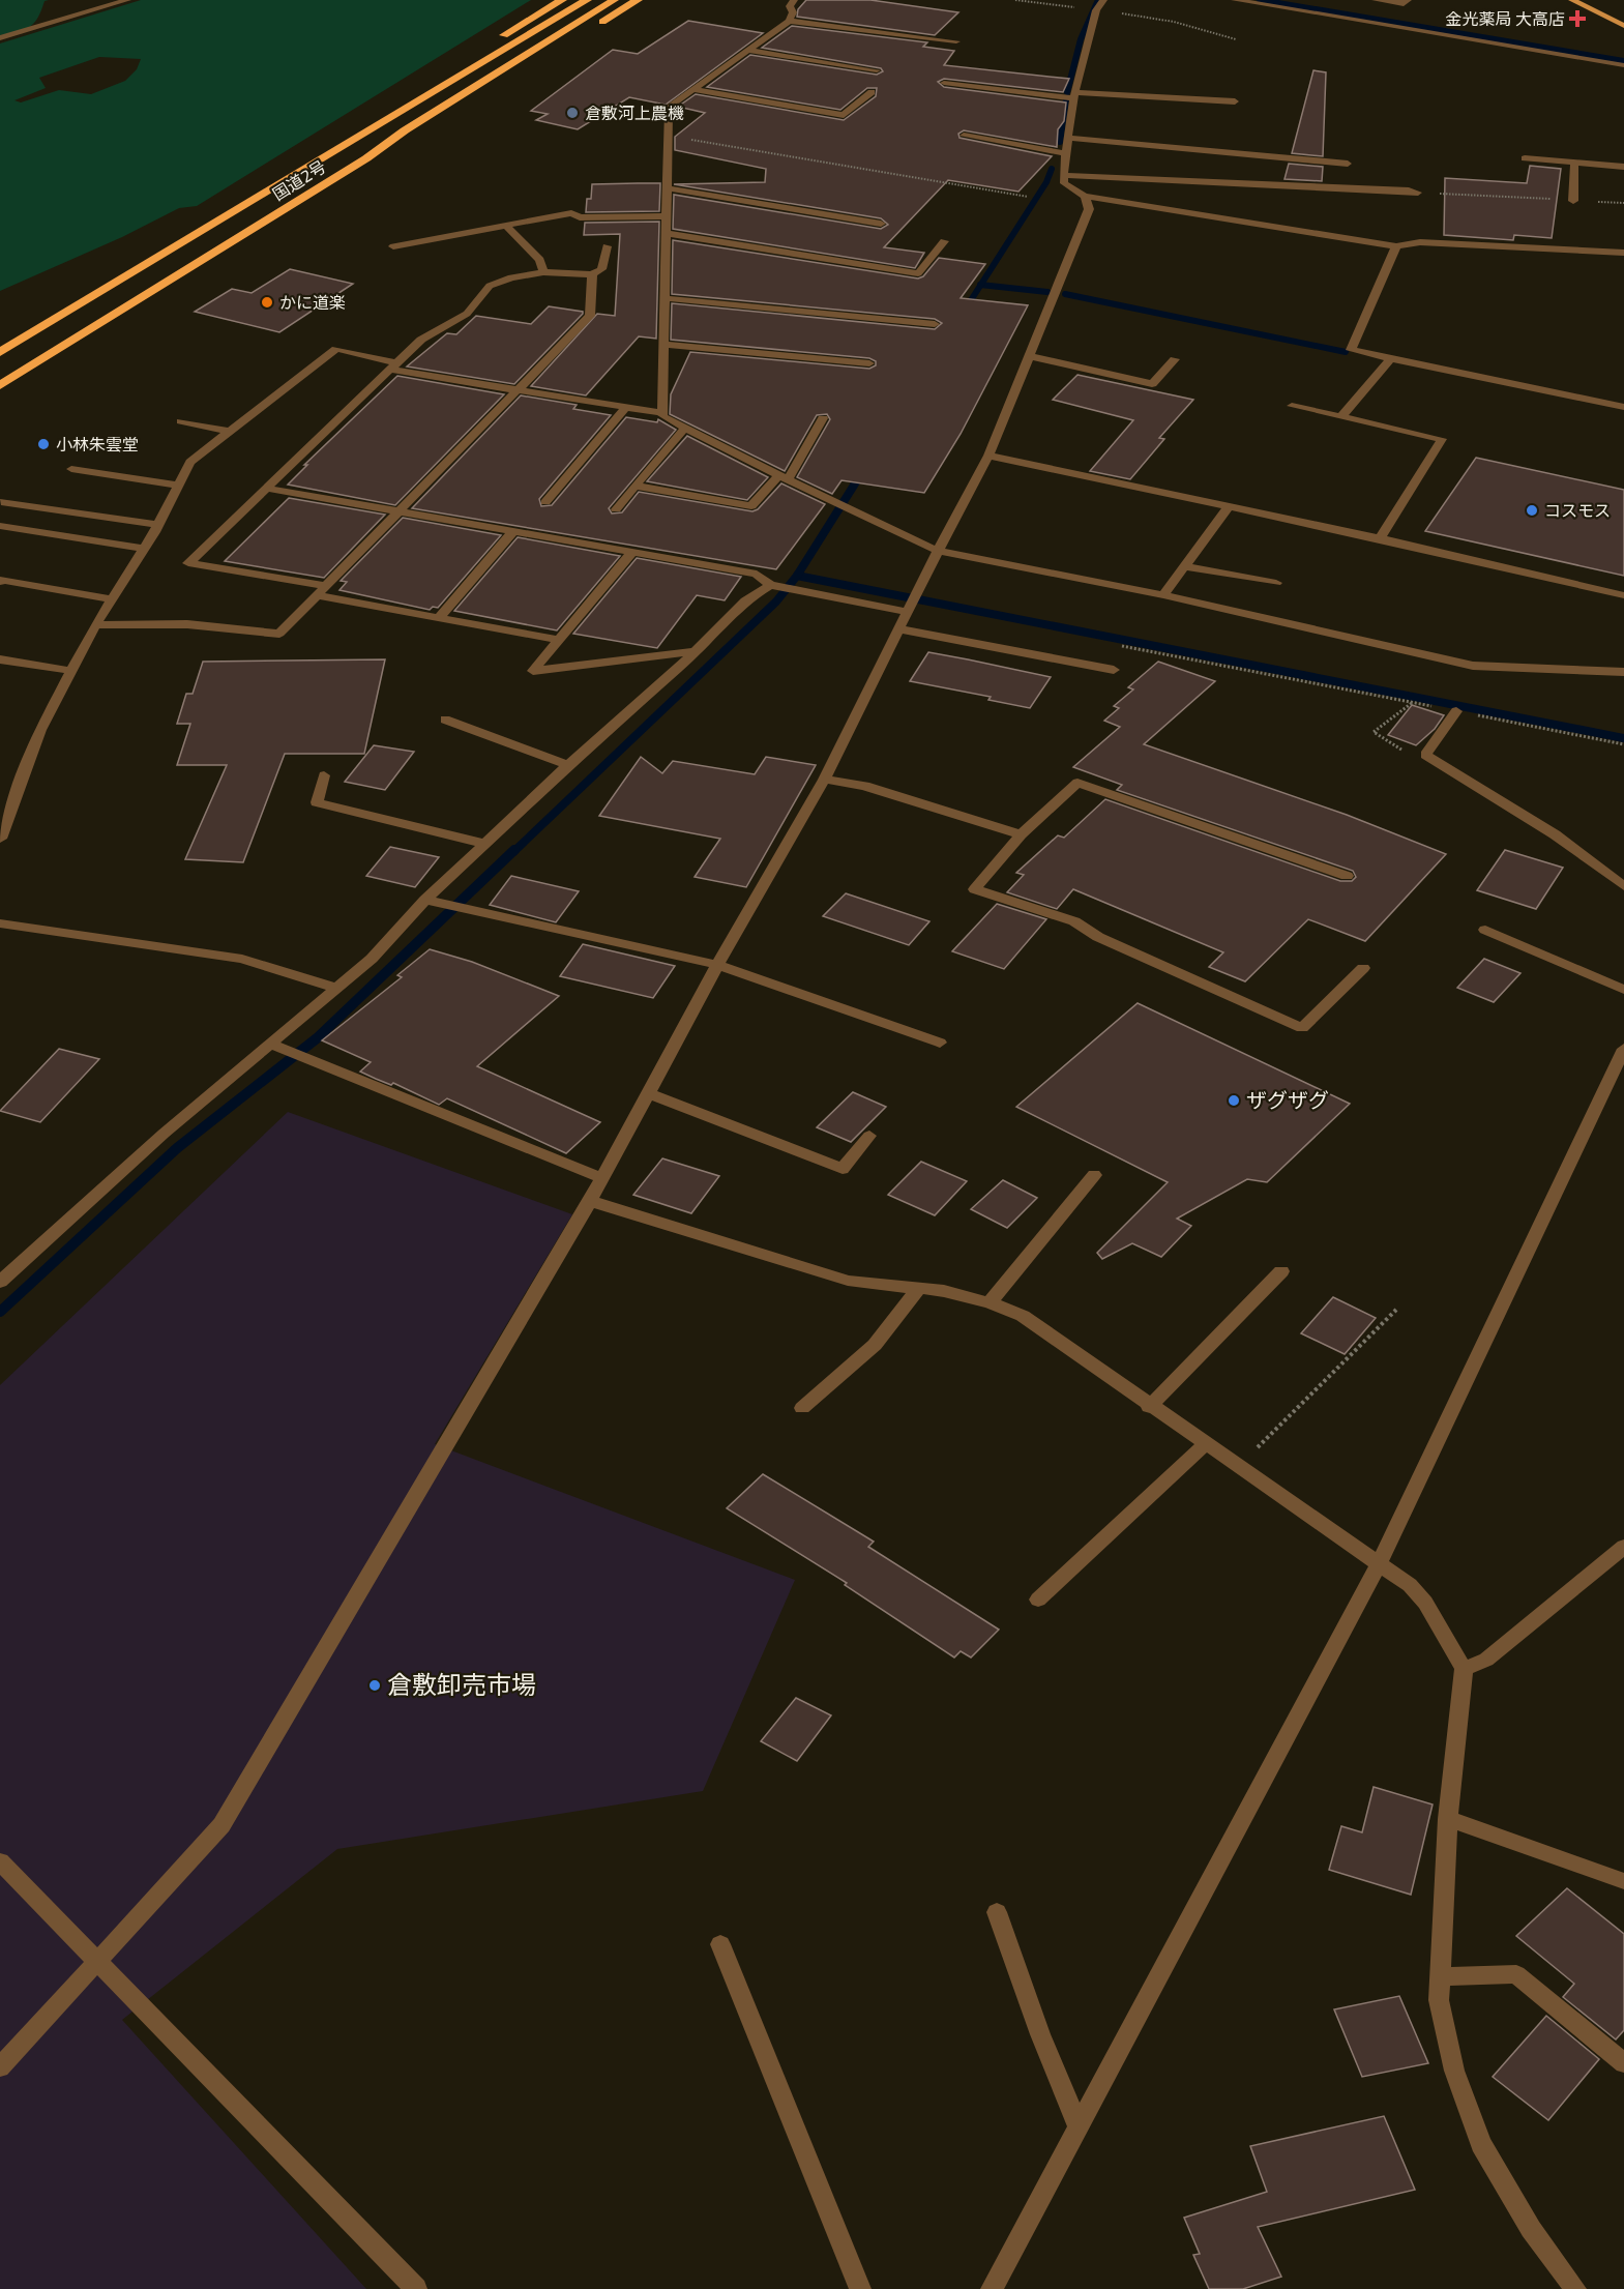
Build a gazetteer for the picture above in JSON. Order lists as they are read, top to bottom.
{
  "streets": {
    "highway": ["国道2号"]
  },
  "places": {
    "health": ["金光薬局 大高店"],
    "other": [
      "倉敷河上農機",
      "かに道楽",
      "小林朱雲堂",
      "コスモス",
      "ザグザグ",
      "倉敷卸売市場"
    ]
  }
}
